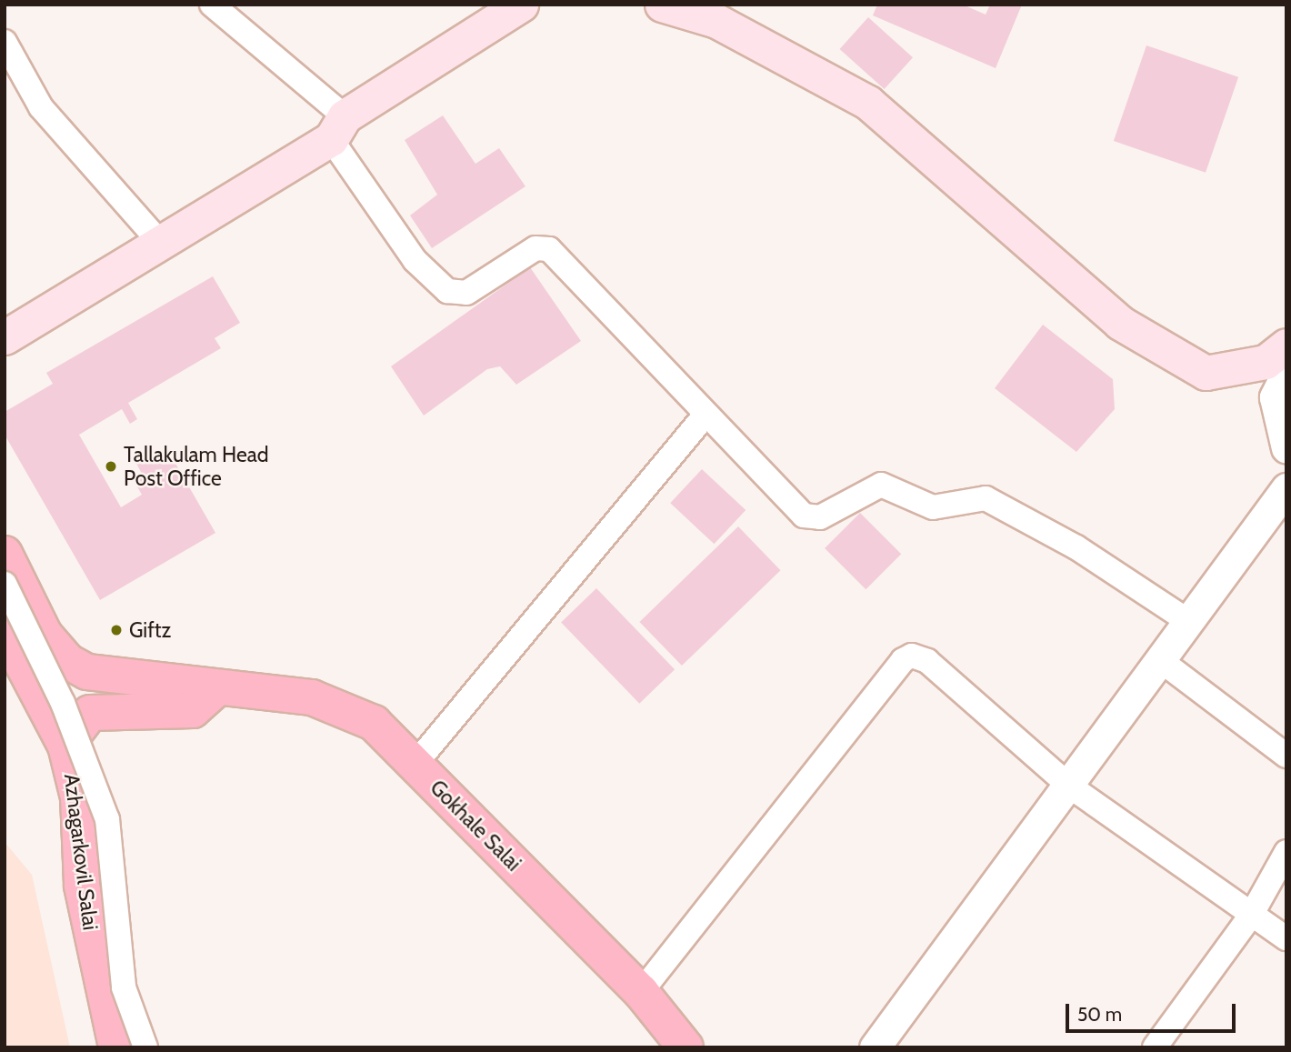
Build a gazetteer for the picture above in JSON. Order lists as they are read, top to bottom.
{
  "streets": {
    "highway": ["Gokhale Salai", "Azhagarkovil Salai"]
  },
  "places": ["Tallakulam Head Post Office", "Giftz"],
  "scale_bar": "50 m"
}
